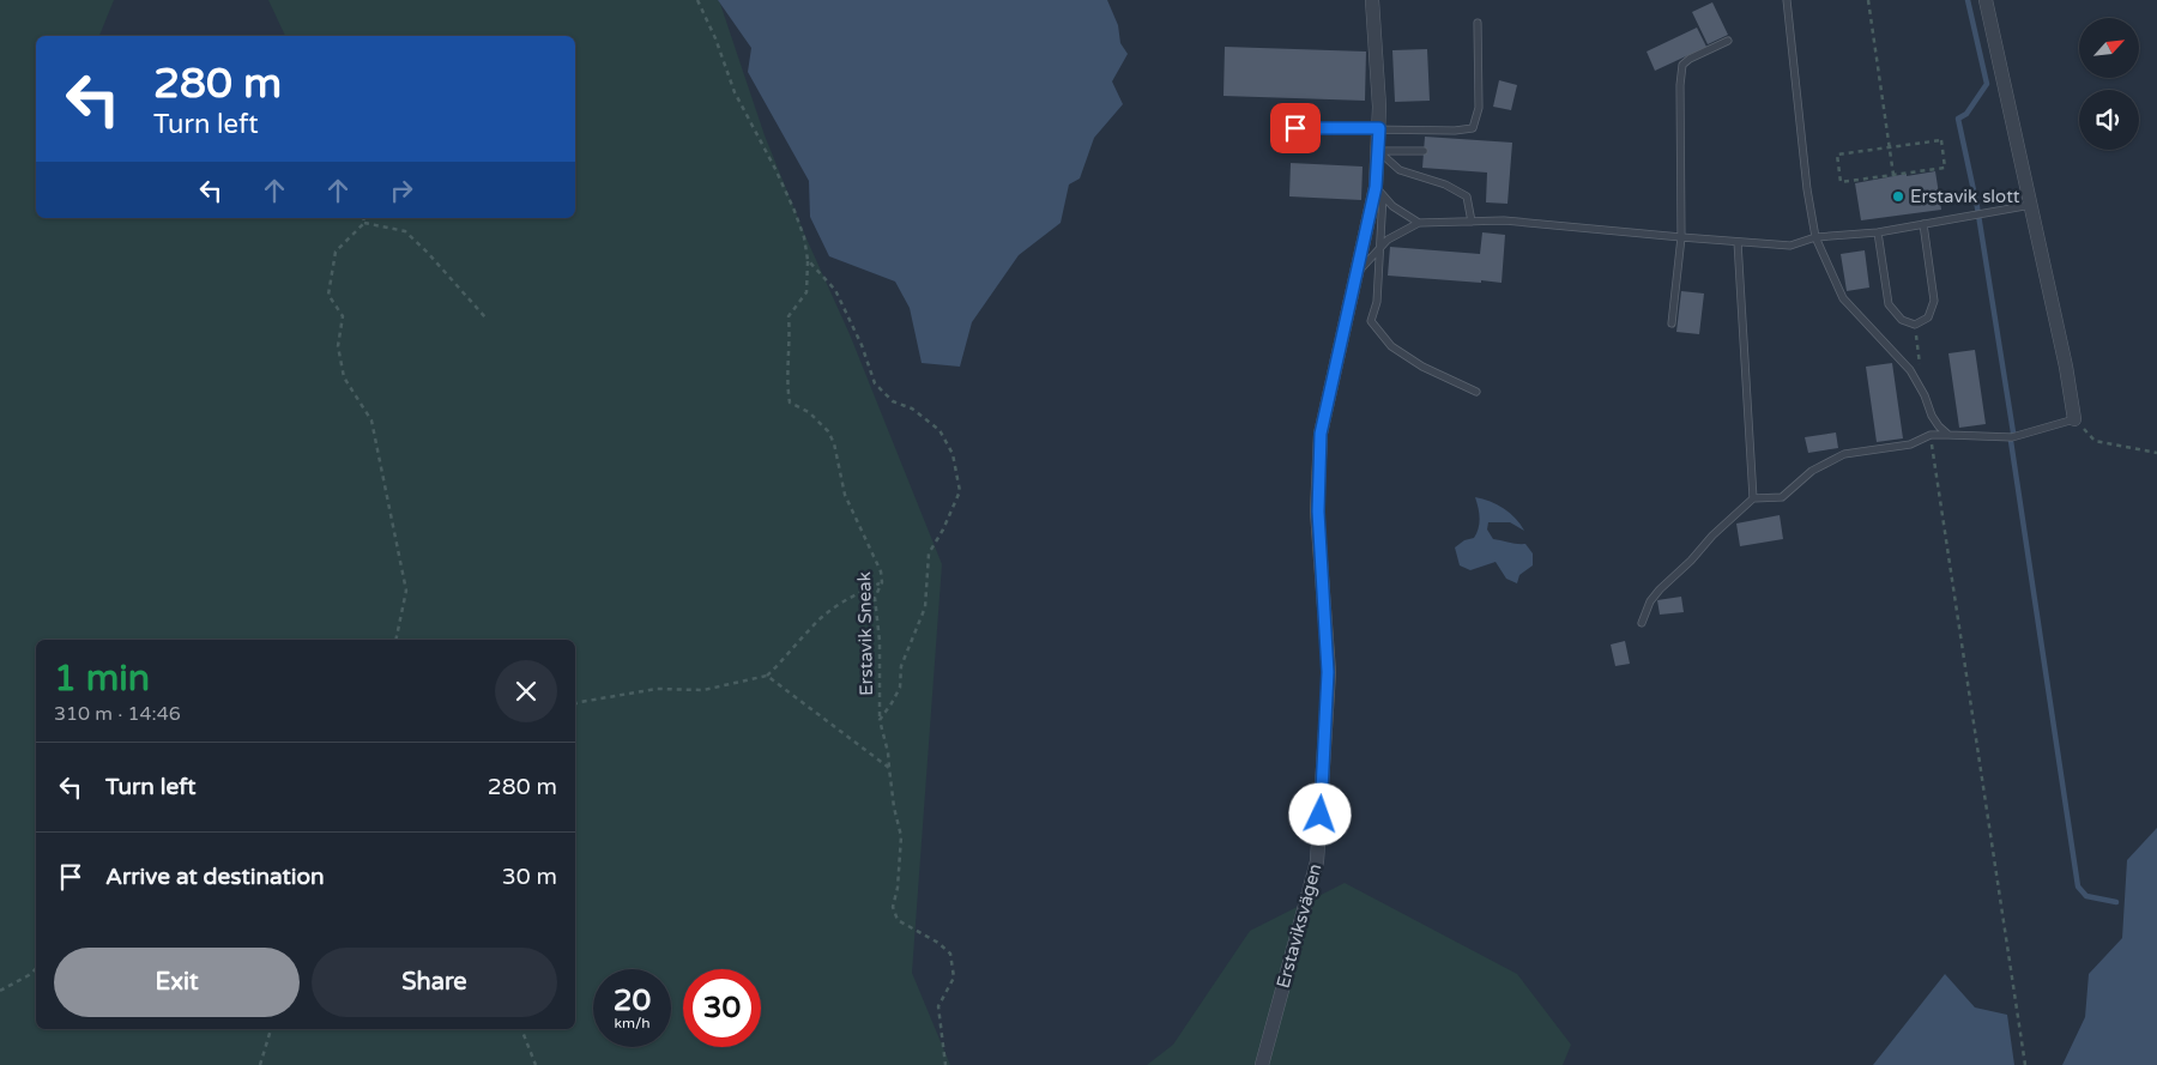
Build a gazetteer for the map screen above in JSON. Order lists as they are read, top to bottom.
{
  "streets": {
    "street": ["Erstaviksvägen"],
    "path": ["Erstavik Sneak"]
  },
  "places": ["Erstavik slott"],
  "north": "top right",
  "page": {
    "turn": ["280 m", "Turn left"],
    "heading": ["1 min", "310 m · 14:46"],
    "list": [
      {
        "name": "Turn left",
        "value": "280 m"
      },
      {
        "name": "Arrive at destination",
        "value": "30 m"
      }
    ],
    "buttons": ["Exit", "Share"],
    "speed": "20 km/h",
    "limit": "30"
  }
}
